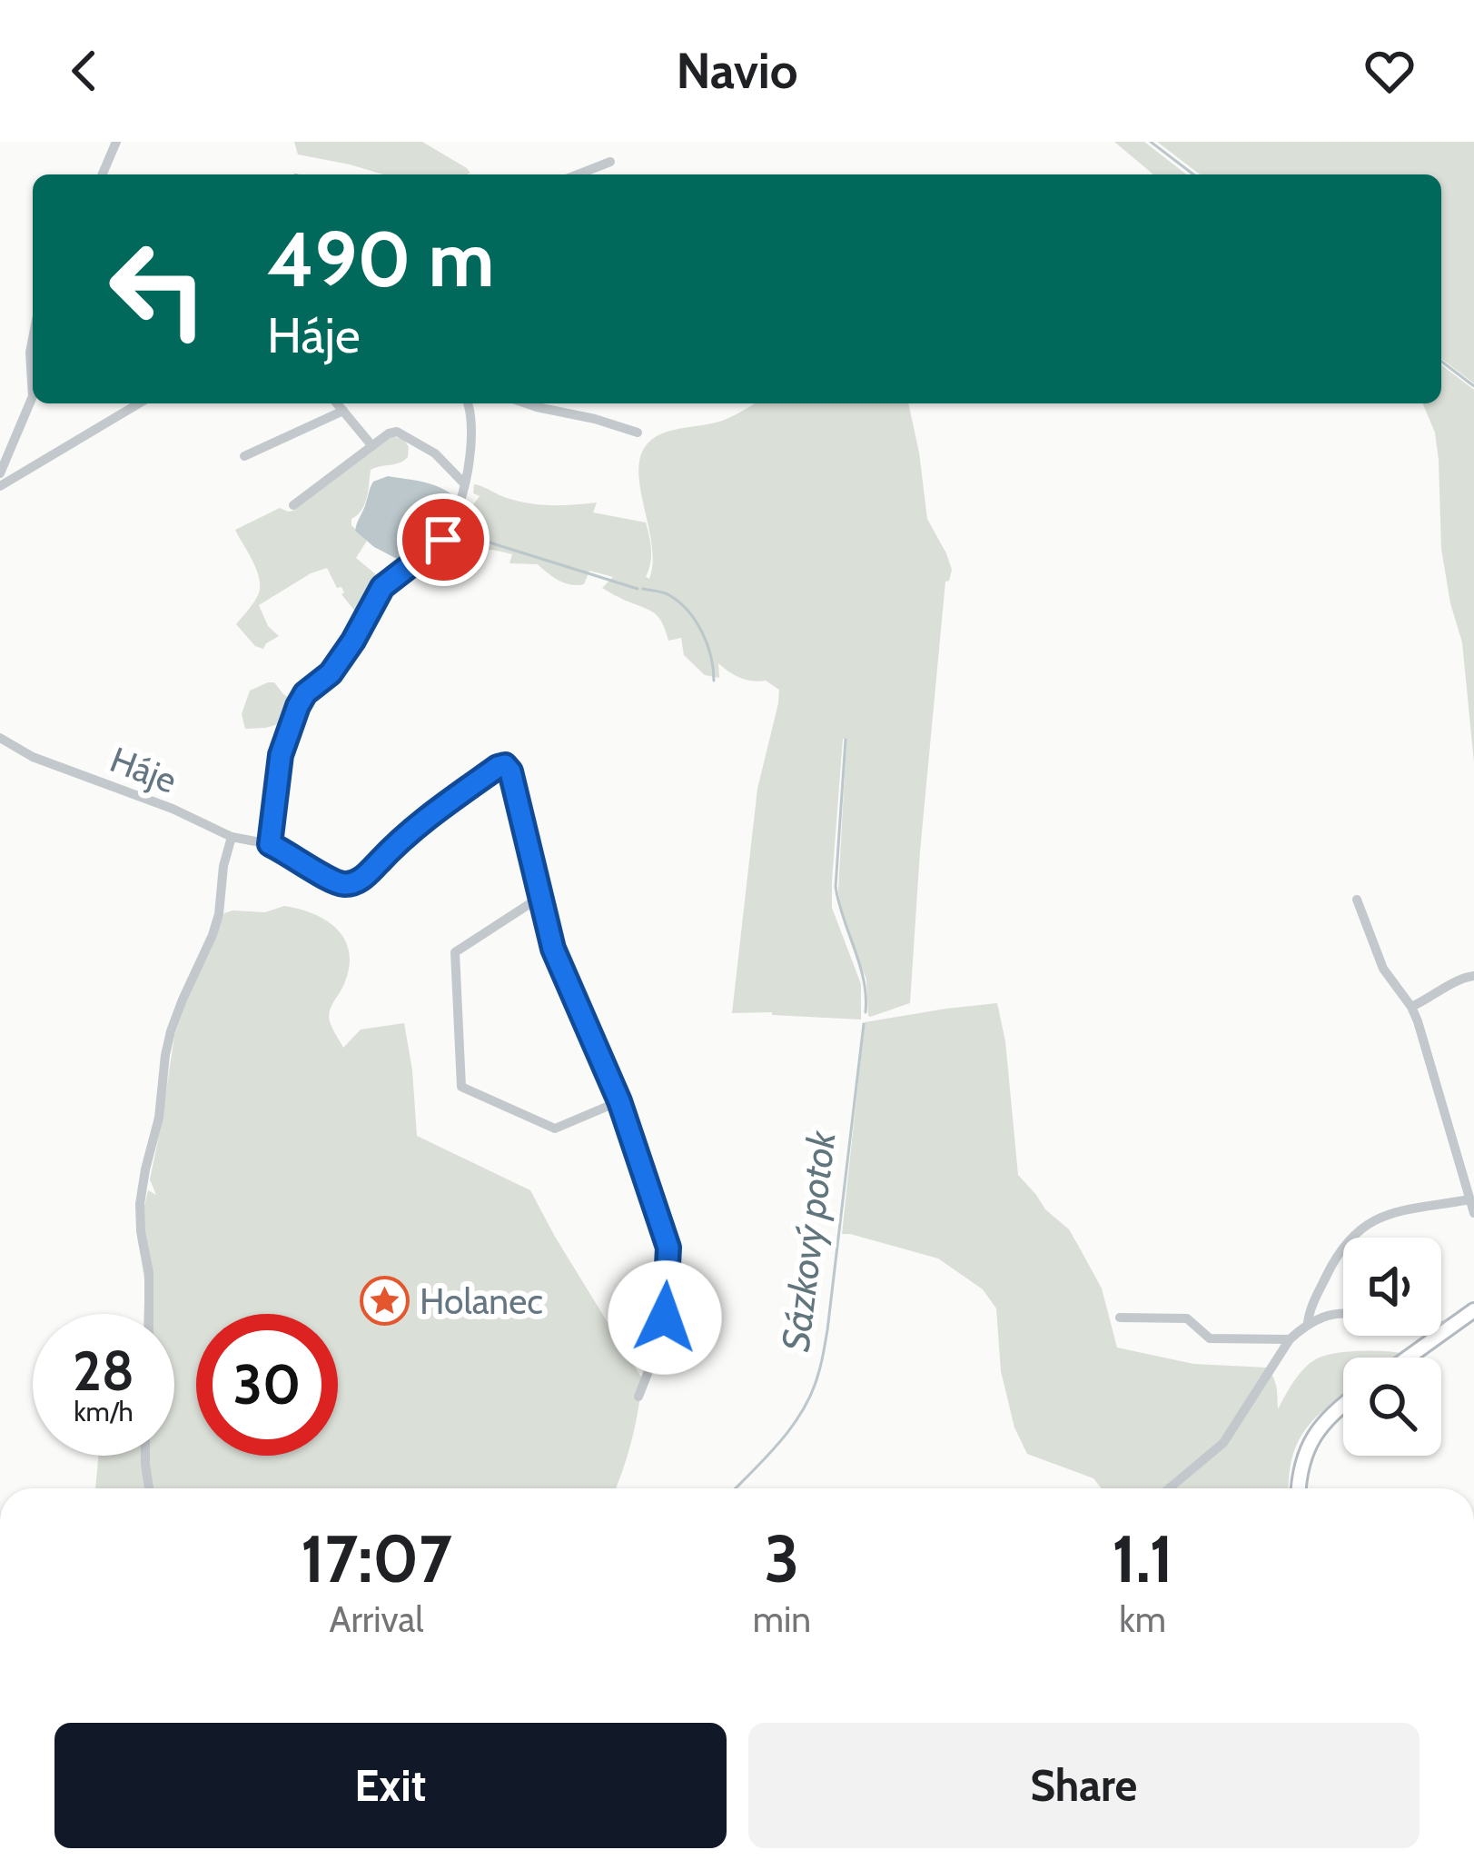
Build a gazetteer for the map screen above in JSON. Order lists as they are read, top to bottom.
{
  "streets": {
    "street": ["Háje"]
  },
  "water": ["Sázkový potok"],
  "places": {
    "place": ["Holanec"]
  },
  "page": {
    "header": "Navio",
    "turn": ["490 m", "Háje"],
    "speed": "28 km/h",
    "limit": "30",
    "eta": [
      "17:07",
      "Arrival",
      "3",
      "min",
      "1.1",
      "km"
    ],
    "buttons": ["Exit", "Share"]
  }
}
